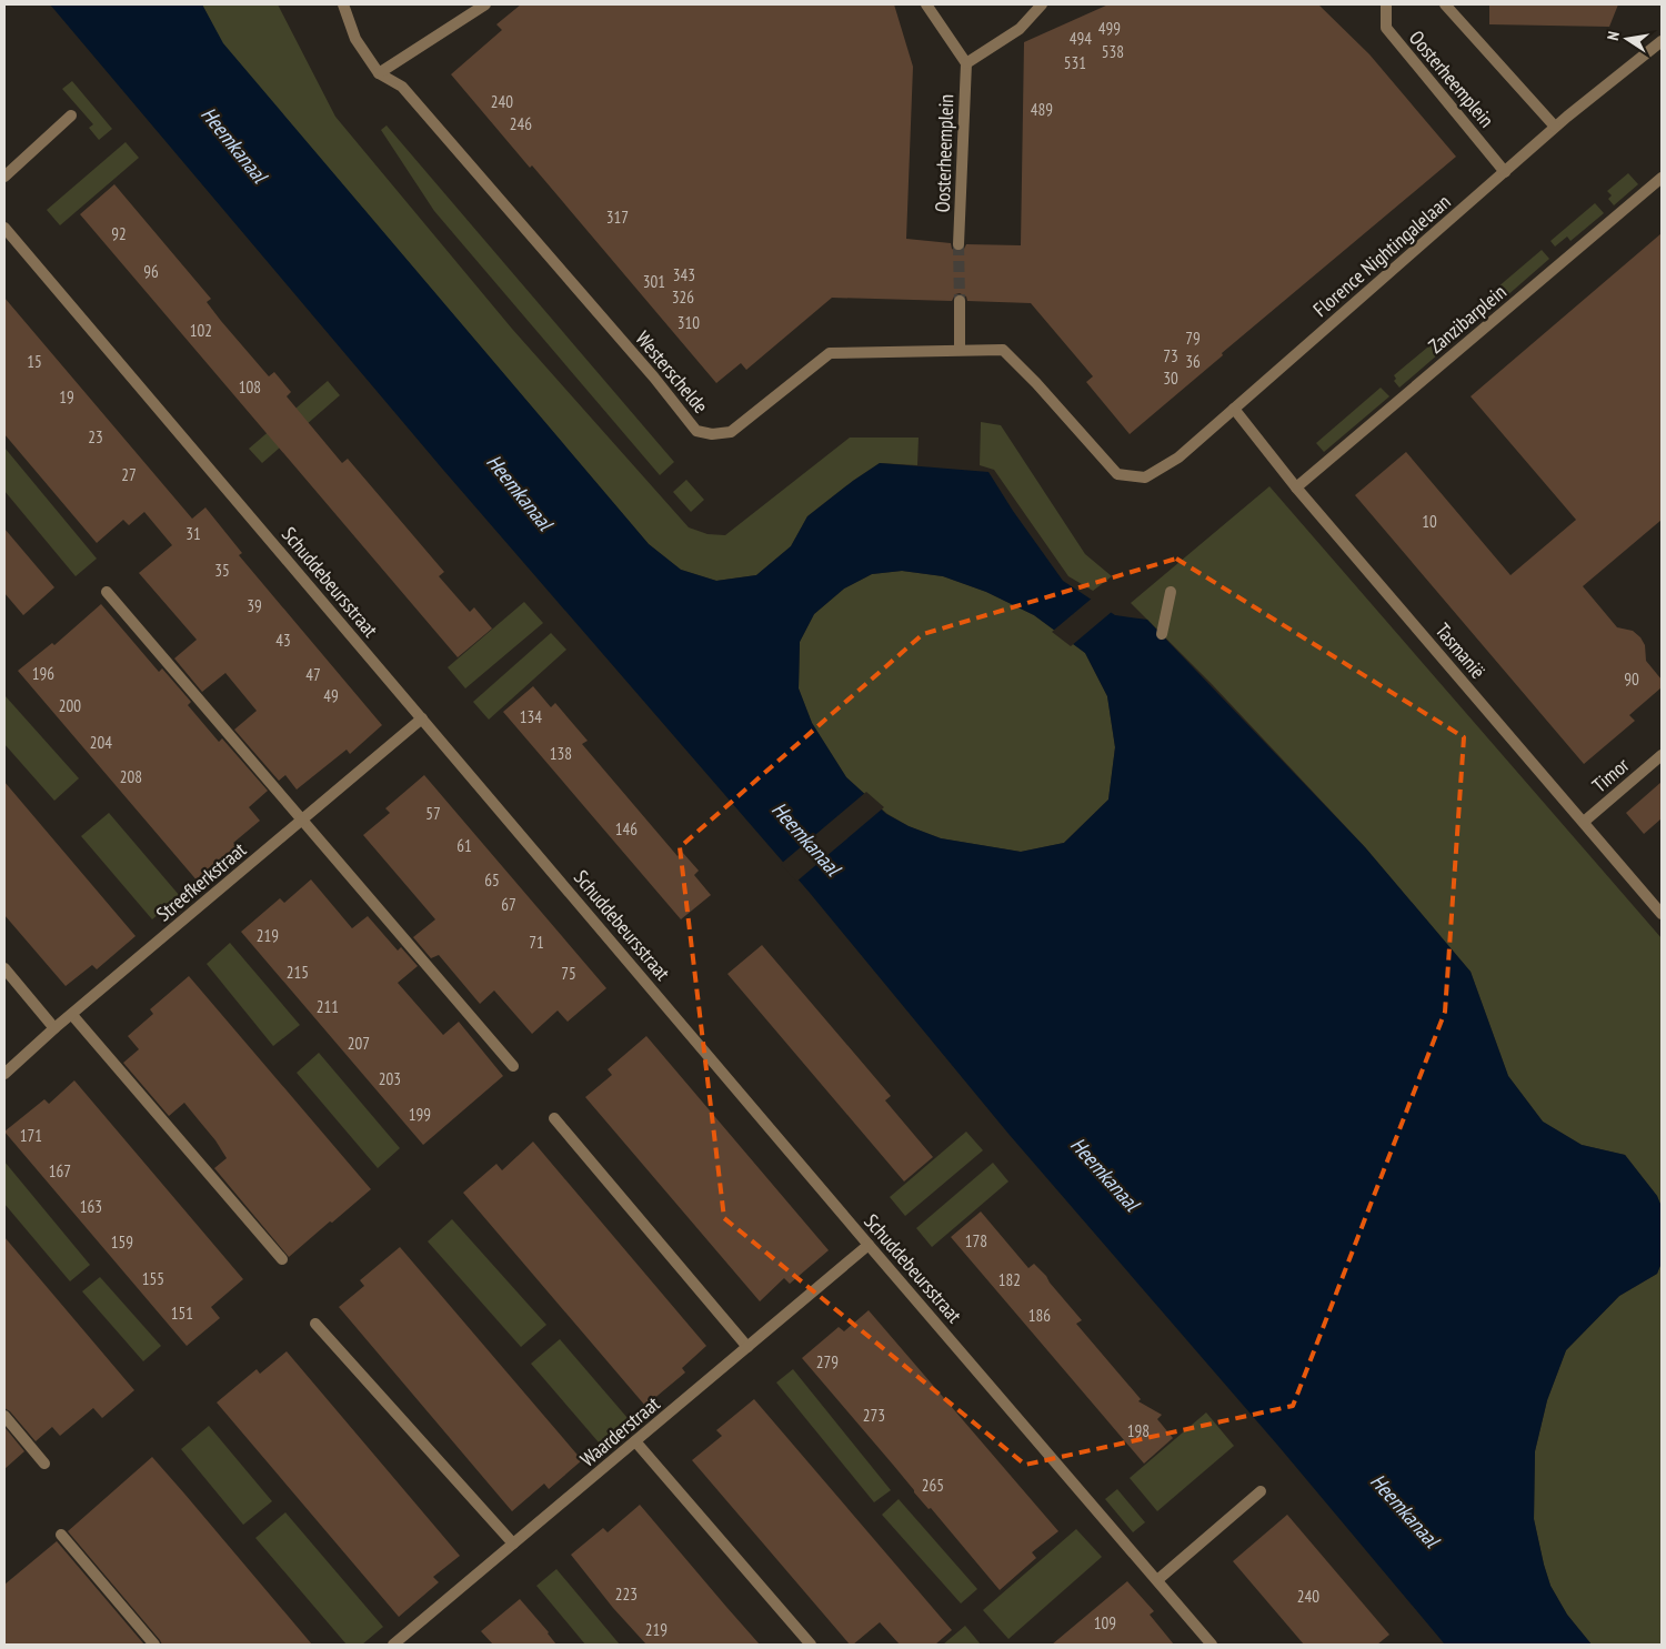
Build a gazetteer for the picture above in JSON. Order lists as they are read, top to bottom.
{
  "streets": {
    "street": [
      "Oosterheemplein",
      "Florence Nightingalelaan",
      "Zanzibarplein",
      "Westerschelde",
      "Schuddebeursstraat",
      "Tasmanië",
      "Timor",
      "Streefkerkstraat",
      "Waarderstraat"
    ]
  },
  "crossings": [
    ["Oosterheemplein", "Florence Nightingalelaan"],
    ["Florence Nightingalelaan", "Westerschelde"],
    ["Florence Nightingalelaan", "Tasmanië"],
    ["Zanzibarplein", "Tasmanië"],
    ["Schuddebeursstraat", "Streefkerkstraat"],
    ["Schuddebeursstraat", "Waarderstraat"],
    ["Tasmanië", "Timor"]
  ],
  "water": ["Heemkanaal"],
  "house_numbers": [
    "499",
    "494",
    "538",
    "531",
    "240",
    "489",
    "246",
    "317",
    "92",
    "96",
    "343",
    "301",
    "326",
    "310",
    "102",
    "79",
    "73",
    "15",
    "36",
    "30",
    "108",
    "19",
    "23",
    "27",
    "10",
    "31",
    "35",
    "39",
    "43",
    "196",
    "47",
    "90",
    "49",
    "200",
    "134",
    "204",
    "138",
    "208",
    "57",
    "146",
    "61",
    "65",
    "67",
    "219",
    "71",
    "215",
    "75",
    "211",
    "207",
    "203",
    "199",
    "171",
    "167",
    "163",
    "178",
    "159",
    "155",
    "182",
    "151",
    "186",
    "279",
    "273",
    "198",
    "265",
    "223",
    "240",
    "109",
    "219"
  ],
  "north": "left"
}
